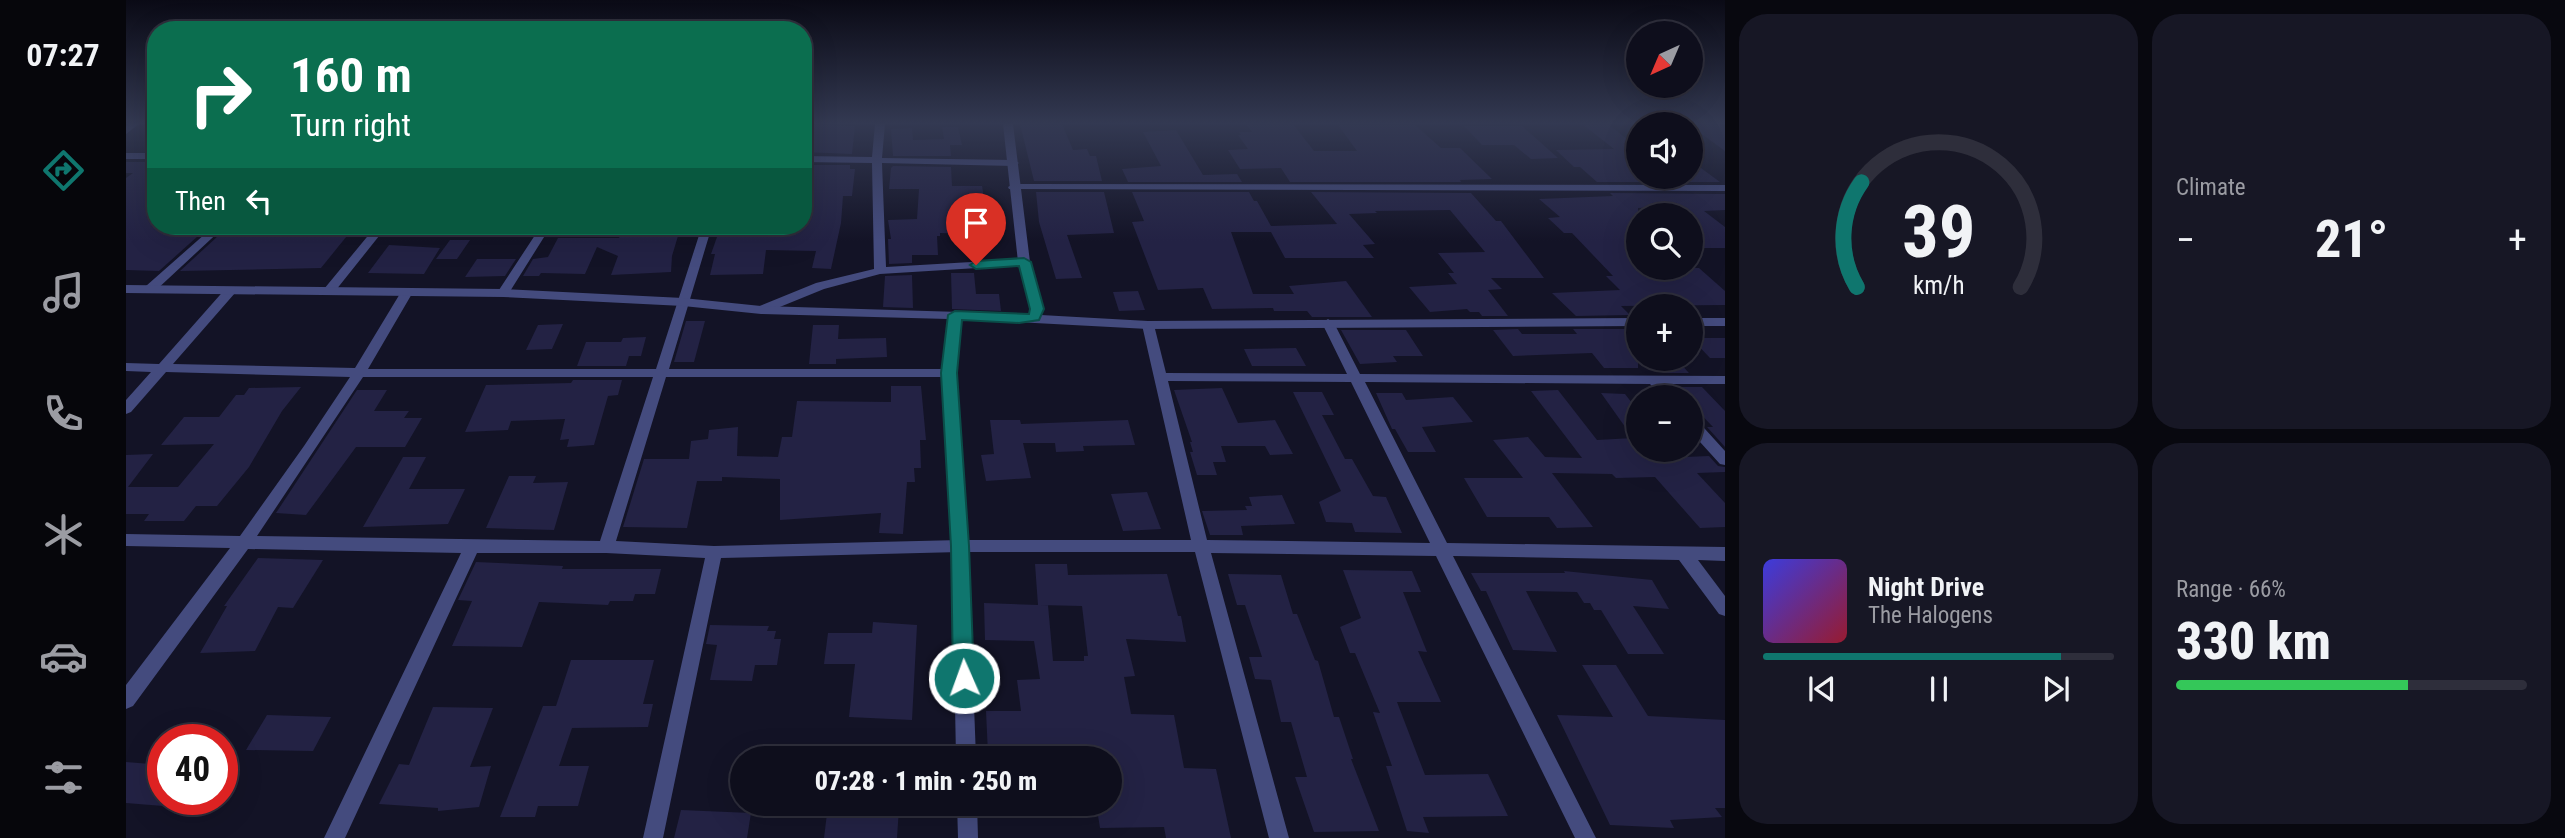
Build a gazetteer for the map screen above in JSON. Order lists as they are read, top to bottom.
{
  "north": "bottom left",
  "page": {
    "tabs": "07:27",
    "tile": [
      "Climate",
      ["Range · 66%", "330 km"]
    ],
    "map_buttons": ["+", "−"],
    "turn": ["160 m", "Turn right"],
    "then": "Then",
    "heat": ["−", "21°", "+"],
    "song": ["Night Drive", "The Halogens"],
    "limit": "40",
    "trip": "07:28 · 1 min · 250 m",
    "gauge": ["39", "km/h"]
  }
}
